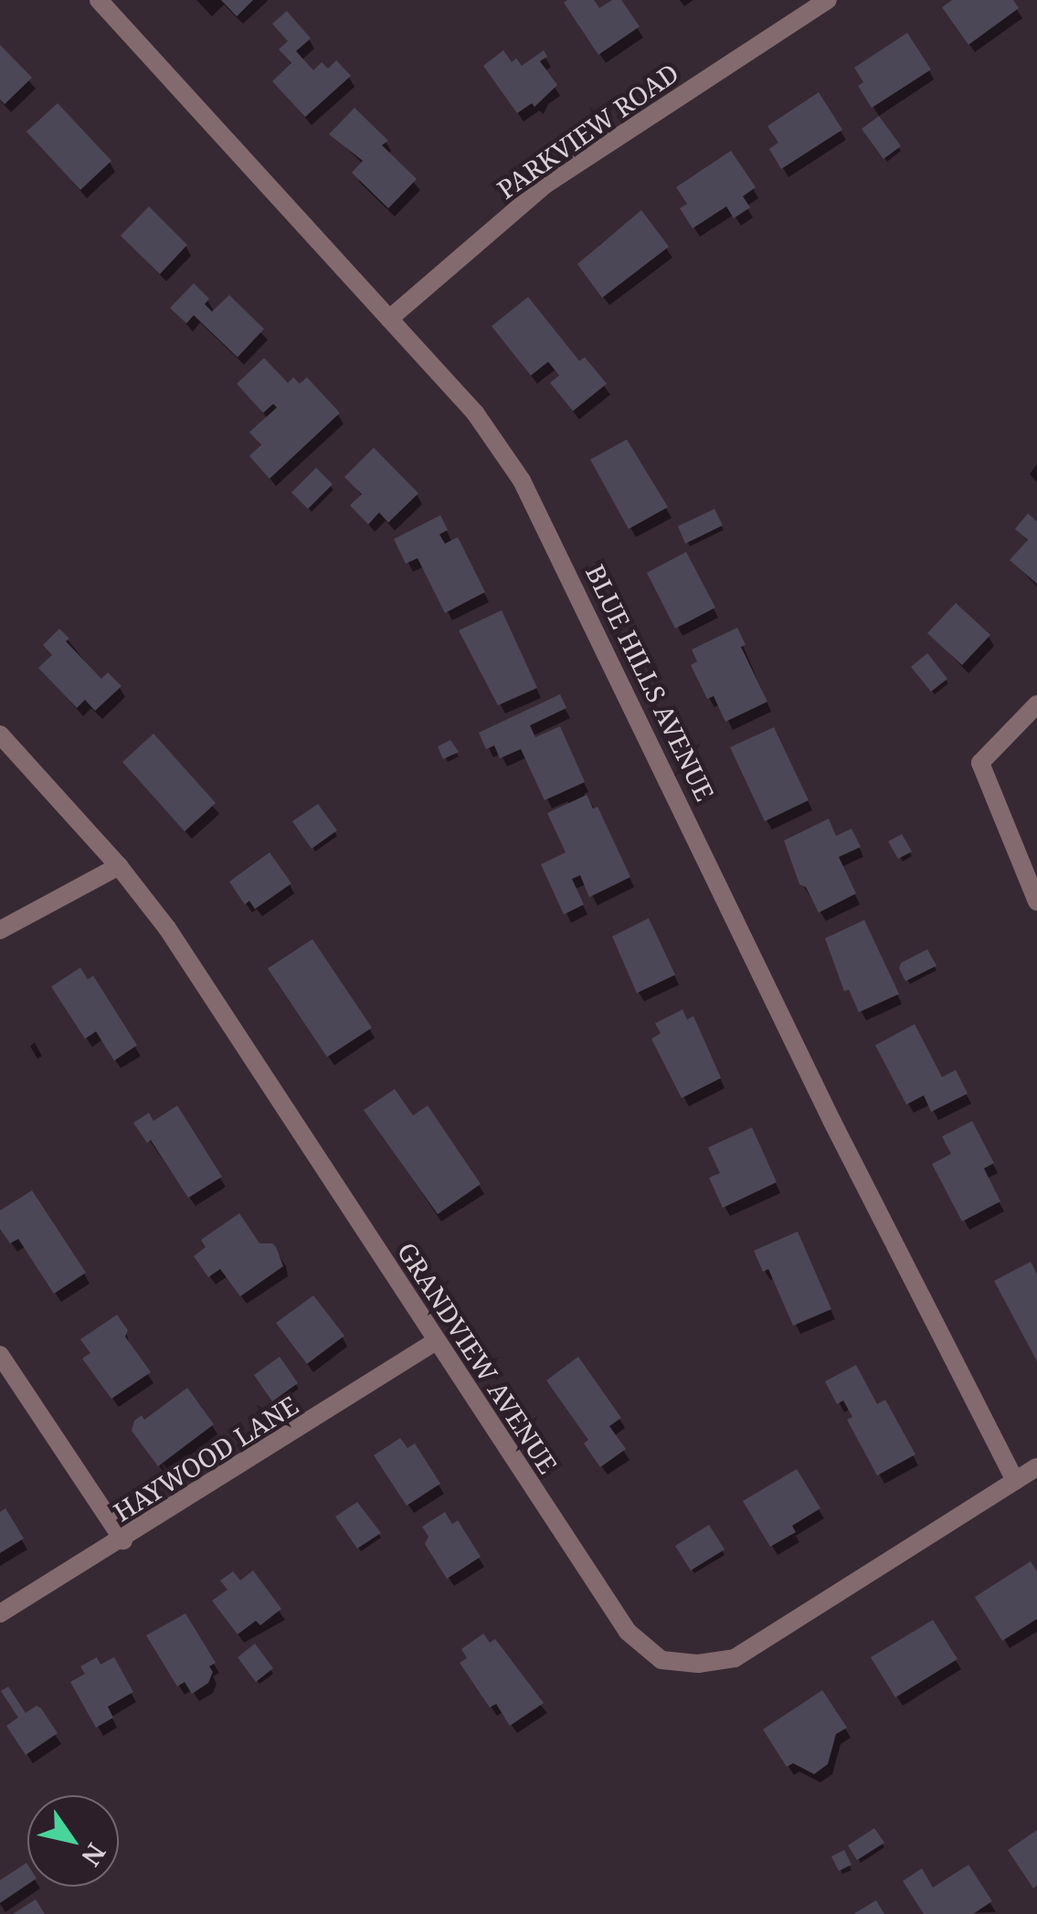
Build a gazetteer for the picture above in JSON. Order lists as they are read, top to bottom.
{
  "streets": {
    "street": [
      "PARKVIEW ROAD",
      "BLUE HILLS AVENUE",
      "GRANDVIEW AVENUE",
      "HAYWOOD LANE"
    ]
  },
  "crossings": [
    ["PARKVIEW ROAD", "BLUE HILLS AVENUE"],
    ["BLUE HILLS AVENUE", "GRANDVIEW AVENUE"],
    ["GRANDVIEW AVENUE", "HAYWOOD LANE"]
  ],
  "north": "bottom right"
}
